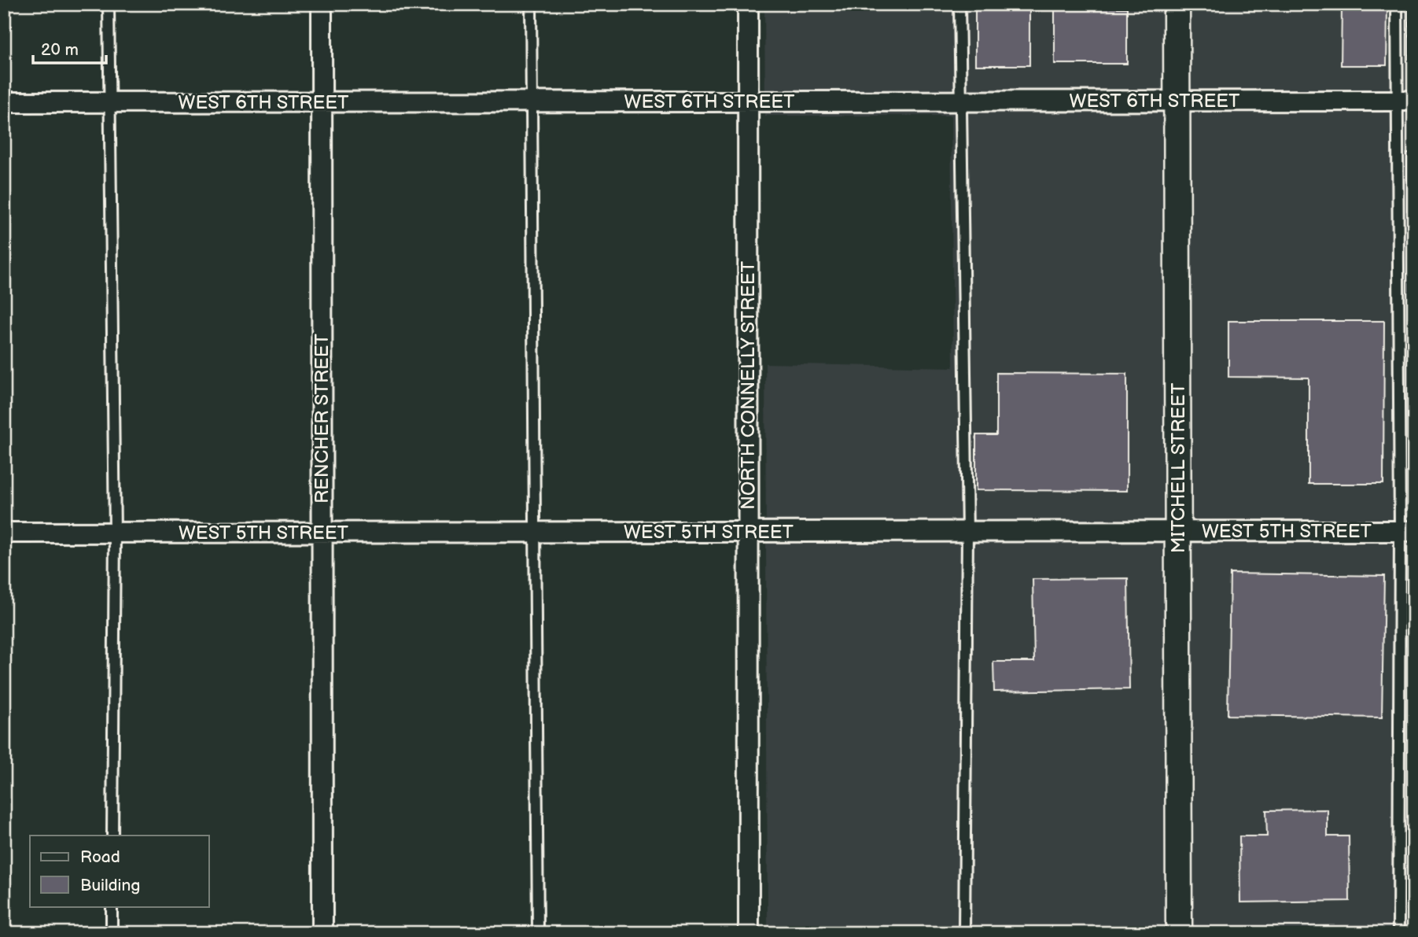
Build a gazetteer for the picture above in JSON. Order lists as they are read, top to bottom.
{
  "streets": {
    "street": [
      "WEST 6TH STREET",
      "NORTH CONNELLY STREET",
      "RENCHER STREET",
      "MITCHELL STREET",
      "WEST 5TH STREET"
    ]
  },
  "crossings": [
    ["WEST 6TH STREET", "NORTH CONNELLY STREET"],
    ["WEST 6TH STREET", "RENCHER STREET"],
    ["WEST 6TH STREET", "MITCHELL STREET"],
    ["NORTH CONNELLY STREET", "WEST 5TH STREET"],
    ["RENCHER STREET", "WEST 5TH STREET"],
    ["MITCHELL STREET", "WEST 5TH STREET"]
  ],
  "legend": ["Road", "Building"],
  "scale_bar": "20 m"
}
